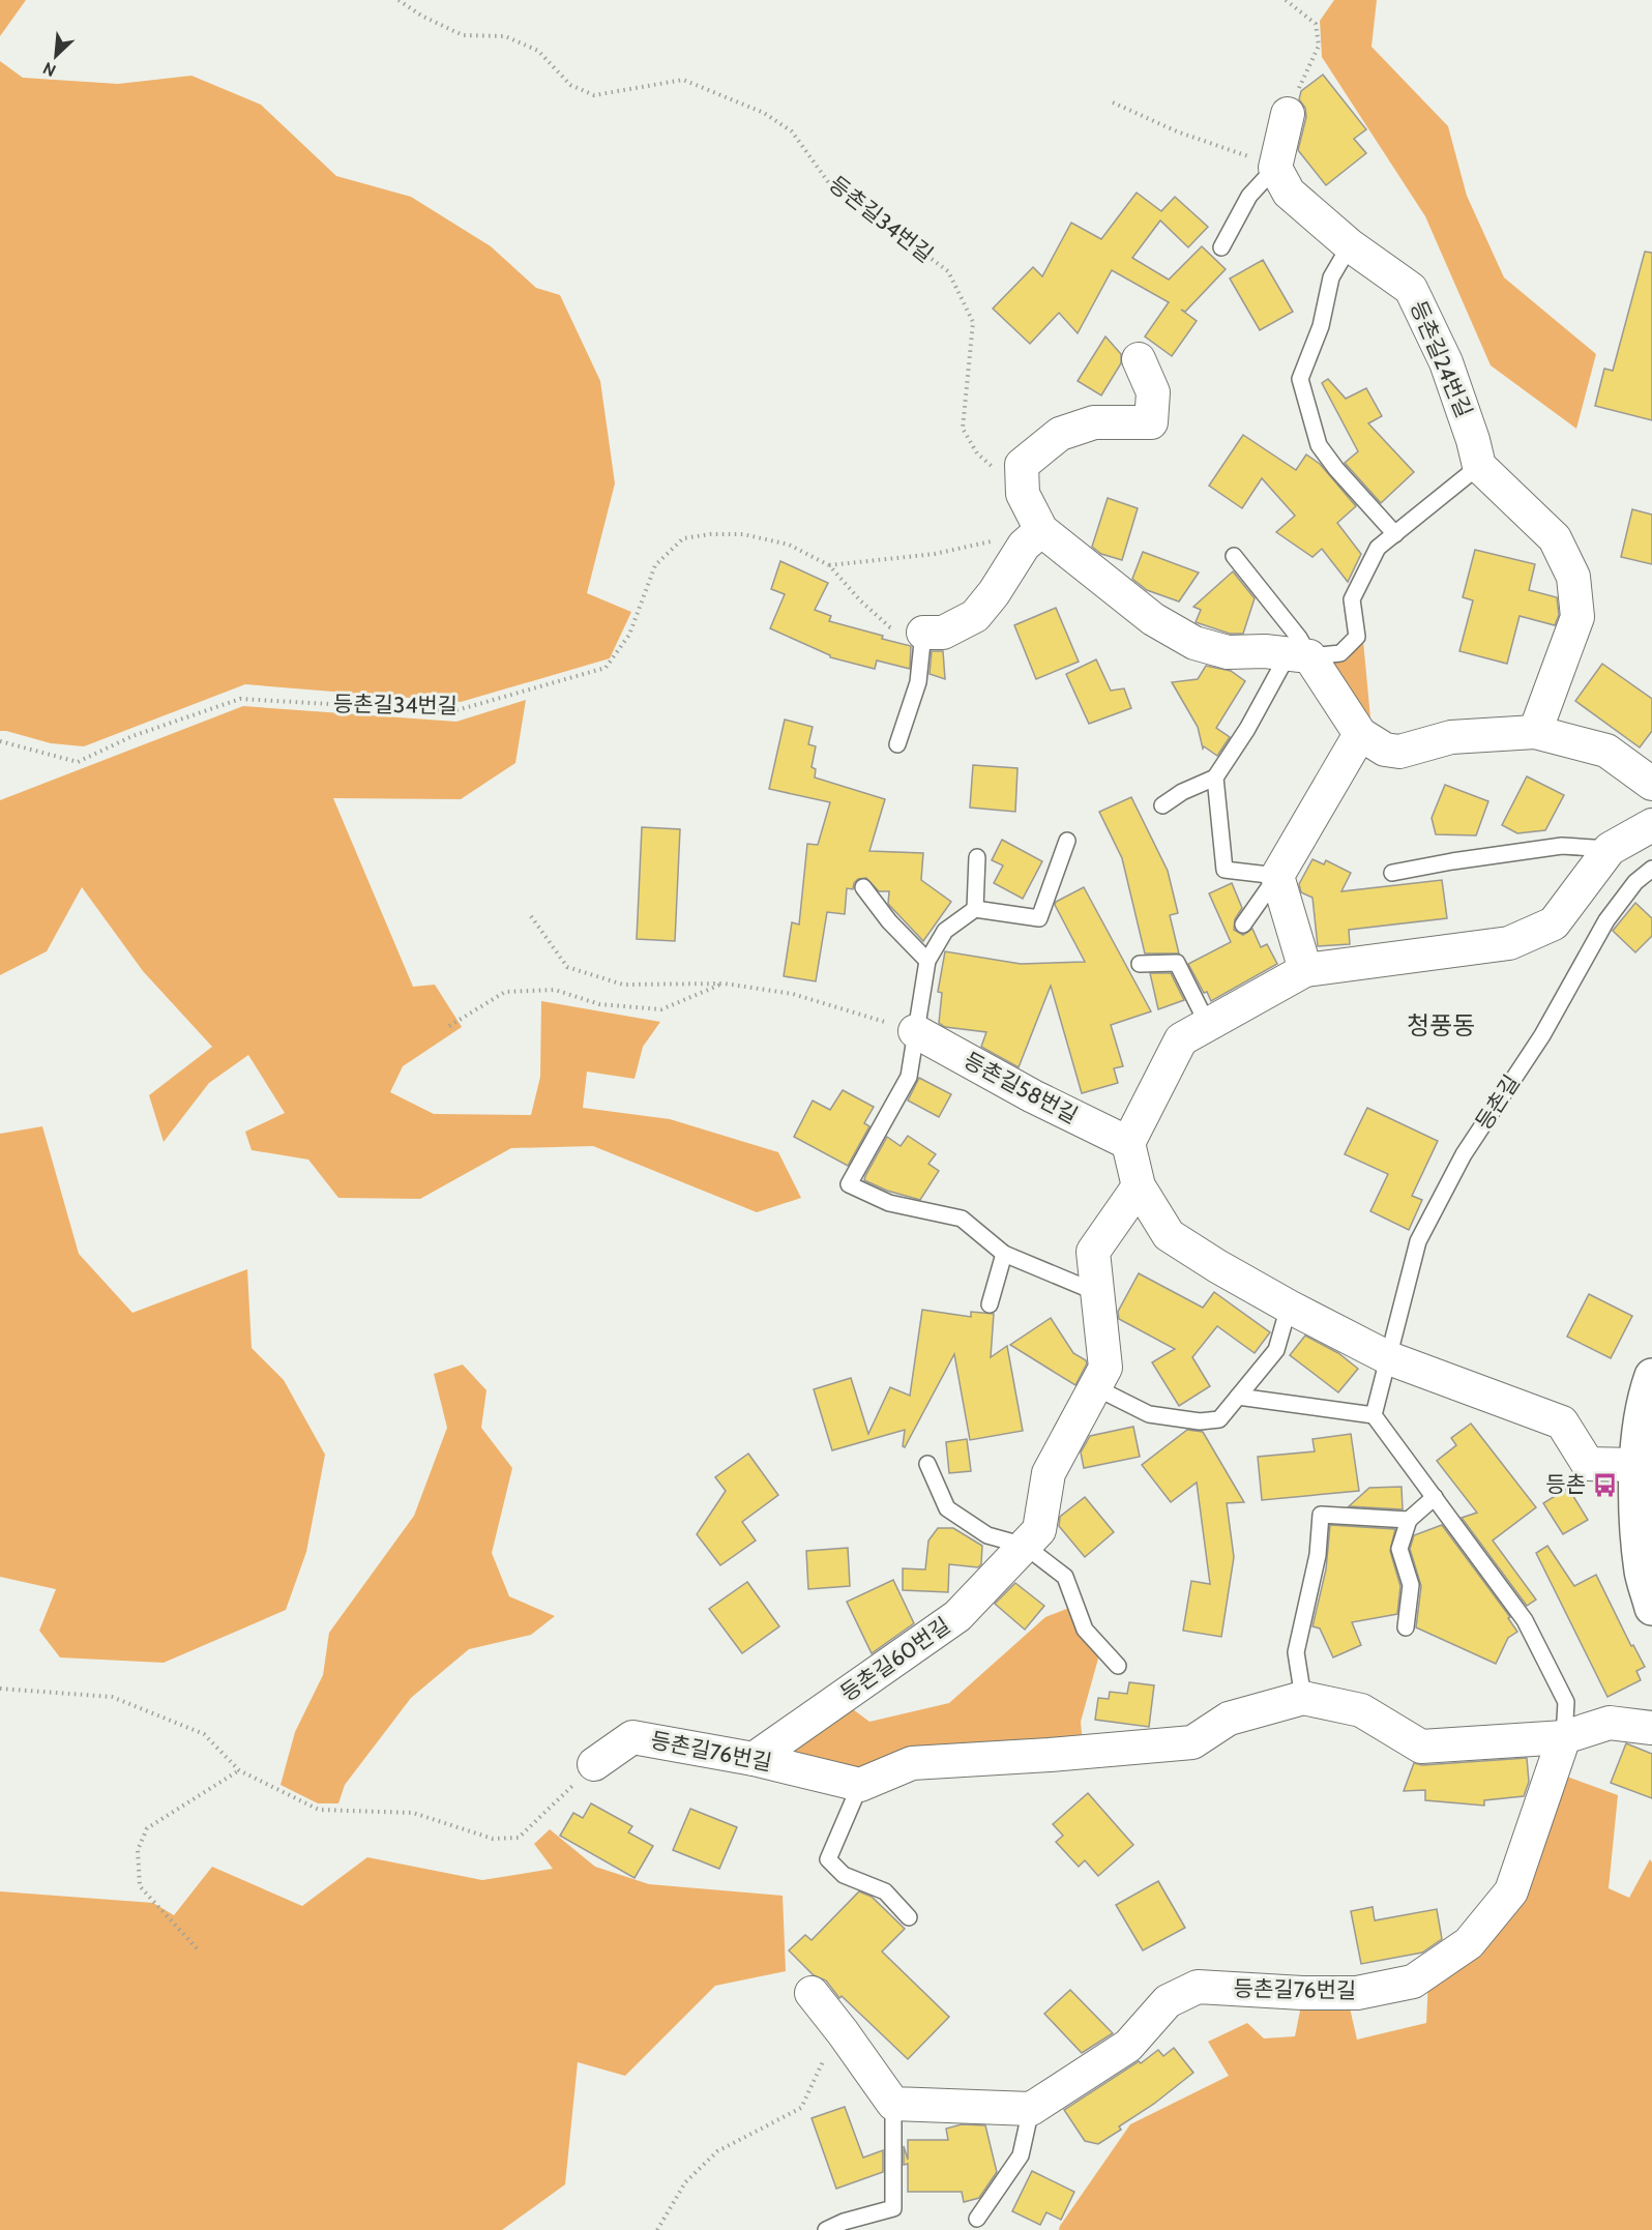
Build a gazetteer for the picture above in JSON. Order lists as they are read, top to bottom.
{
  "streets": {
    "street": [
      "등촌길24번길",
      "등촌길58번길",
      "등촌길60번길",
      "등촌길76번길"
    ],
    "lane": ["등촌길"],
    "path": ["등촌길34번길"]
  },
  "crossings": [
    ["등촌길60번길", "등촌길76번길"]
  ],
  "districts": ["청풍동"],
  "places": {
    "bus stop": ["등촌"]
  },
  "north": "bottom left"
}
